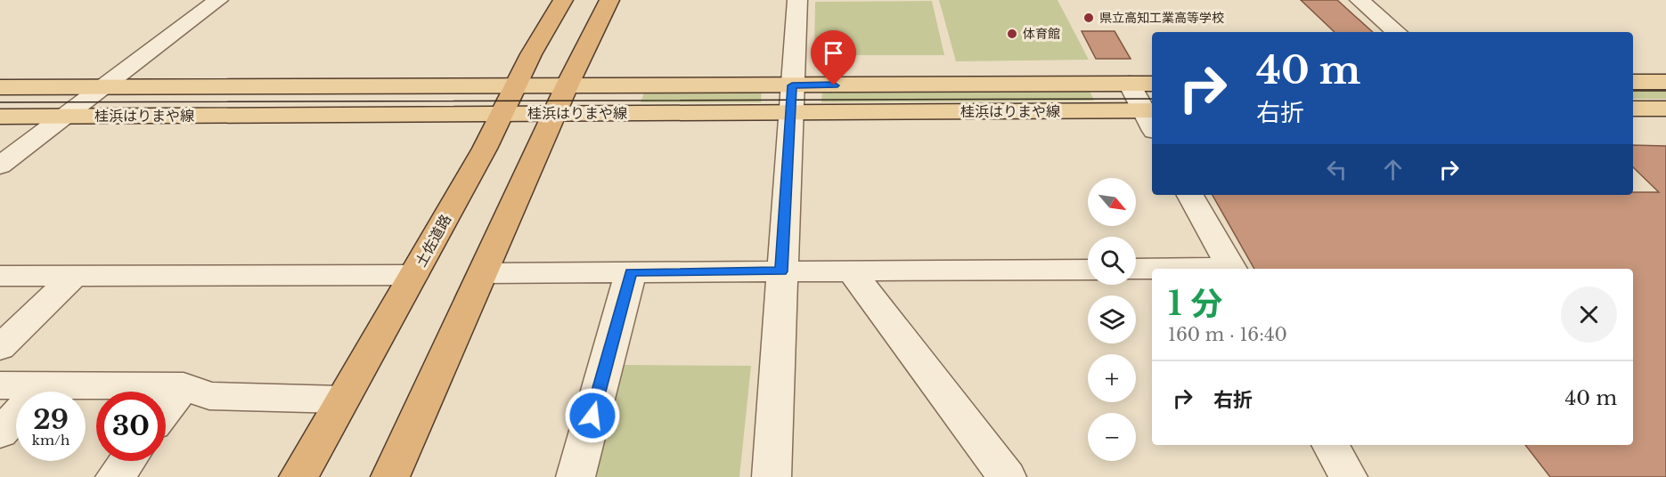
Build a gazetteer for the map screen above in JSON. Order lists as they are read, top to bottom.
{
  "streets": {
    "highway": ["土佐道路"],
    "main road": ["桂浜はりまや線"]
  },
  "crossings": [
    ["桂浜はりまや線", "土佐道路"]
  ],
  "places": ["県立高知工業高等学校", "体育館"],
  "north": "bottom right",
  "page": {
    "turn": ["40 m", "右折"],
    "map_buttons": ["+", "−"],
    "heading": ["1 分", "160 m · 16:40"],
    "list": [
      {
        "name": "右折",
        "value": "40 m"
      }
    ],
    "speed": "29 km/h",
    "limit": "30"
  }
}
